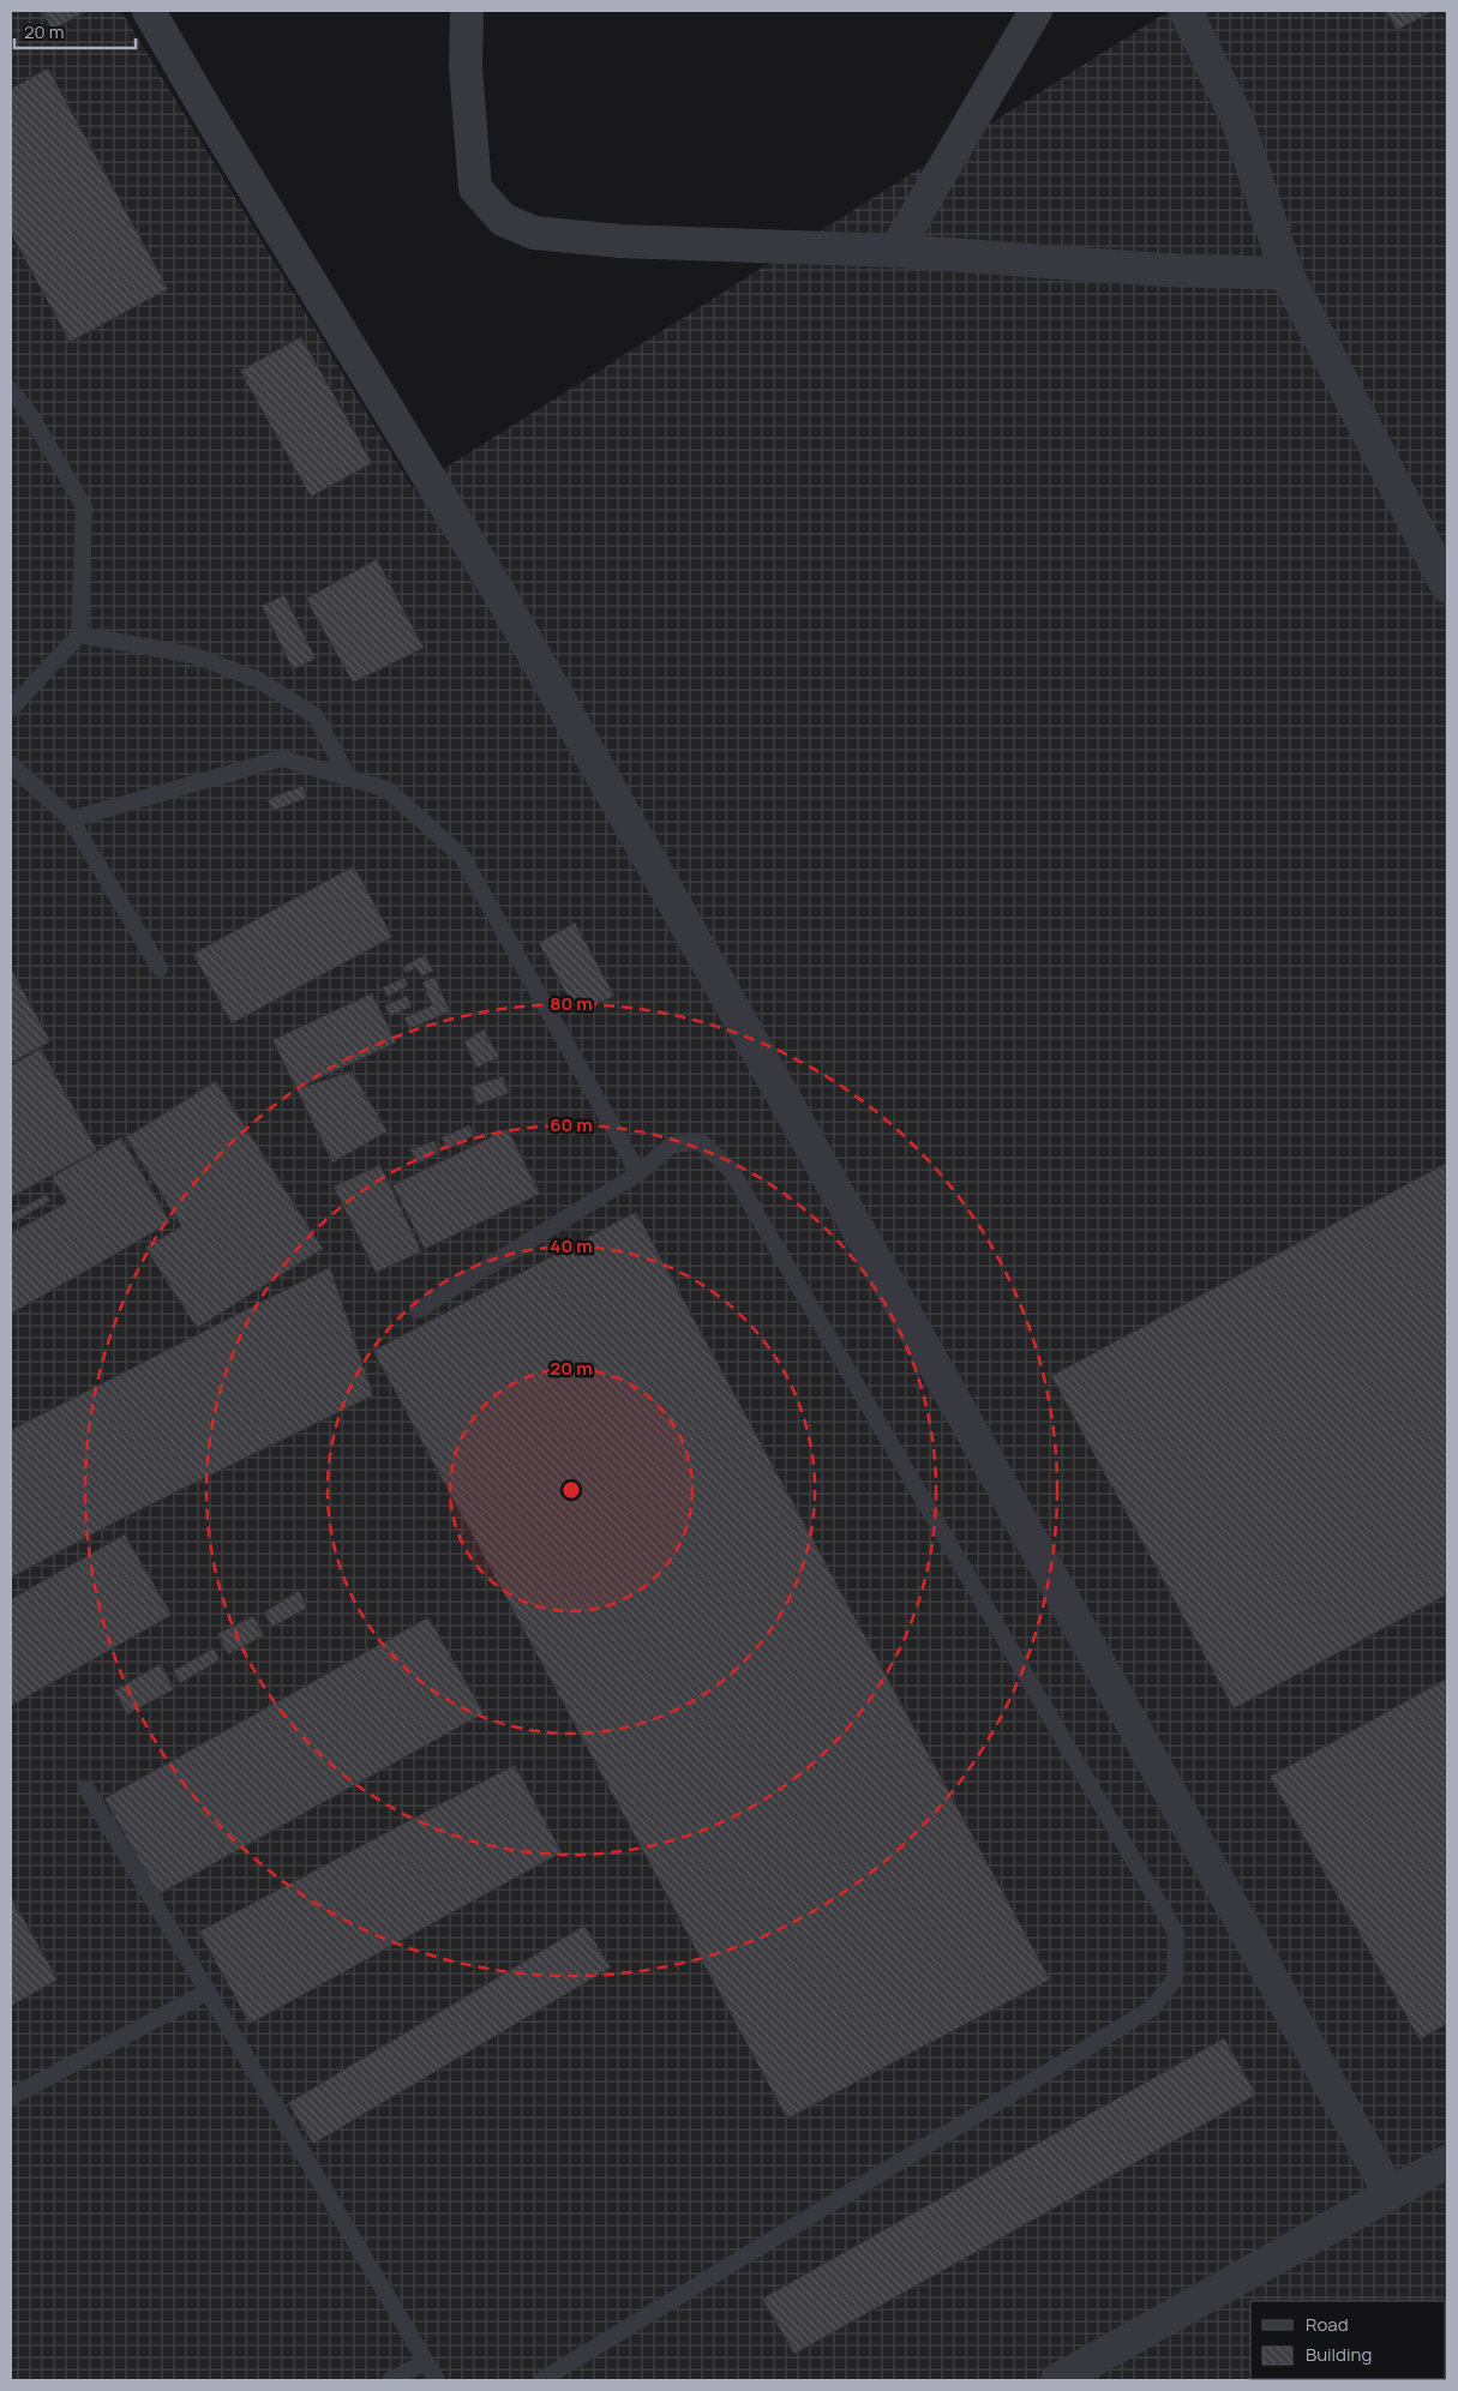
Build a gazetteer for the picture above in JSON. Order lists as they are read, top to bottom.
{
  "legend": ["Road", "Building"],
  "scale_bar": "20 m",
  "rings": [
    "80 m",
    "60 m",
    "40 m",
    "20 m"
  ]
}
